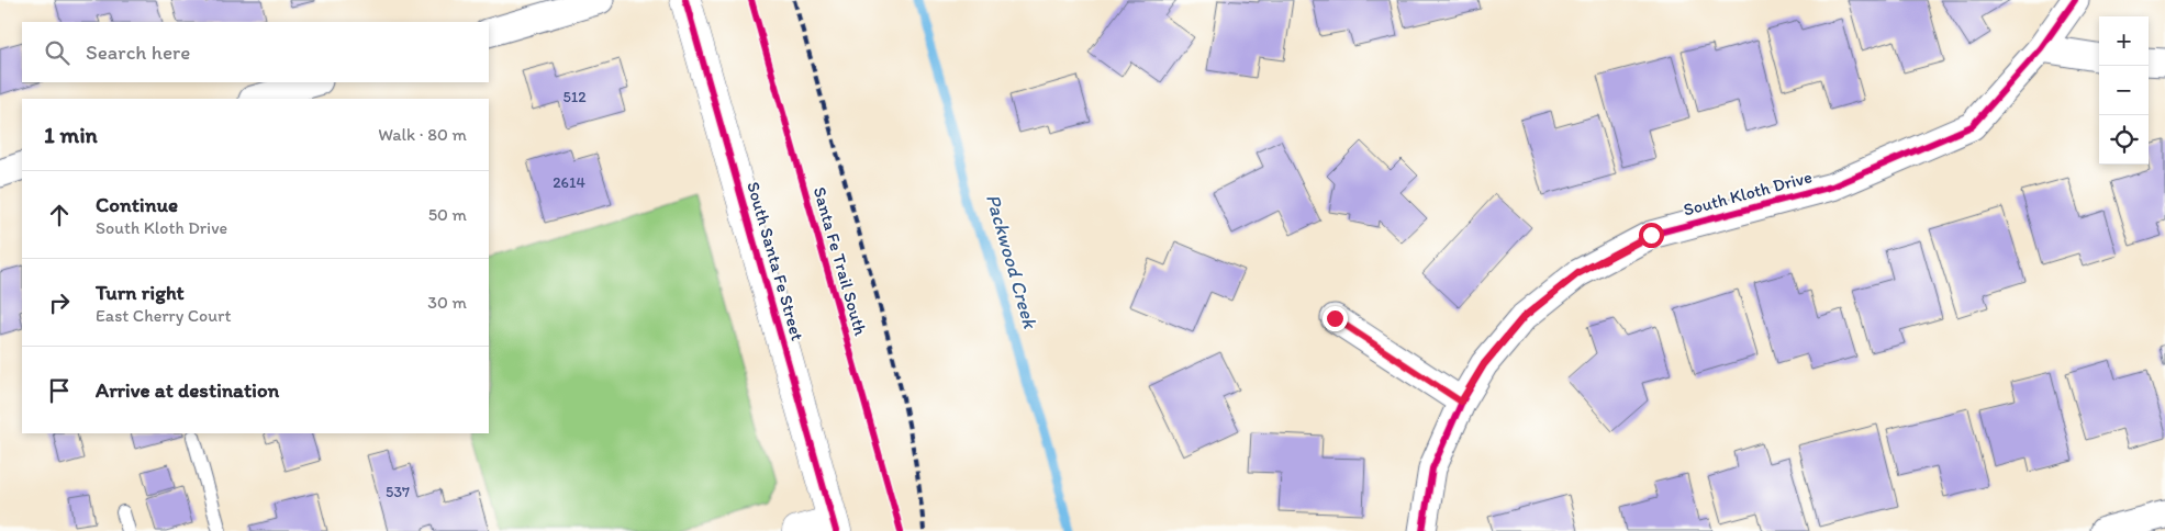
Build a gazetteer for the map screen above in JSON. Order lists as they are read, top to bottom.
{
  "streets": {
    "street": ["South Kloth Drive", "South Santa Fe Street"],
    "cycle path": ["Santa Fe Trail South"]
  },
  "water": ["Packwood Creek"],
  "house_numbers": ["512", "2614", "537"],
  "page": {
    "map_buttons": ["+", "−"],
    "search": "Search here",
    "heading": ["1 min", "Walk · 80 m"],
    "list": [
      ["Continue", "South Kloth Drive", "50 m"],
      ["Turn right", "East Cherry Court", "30 m"],
      "Arrive at destination"
    ]
  }
}
